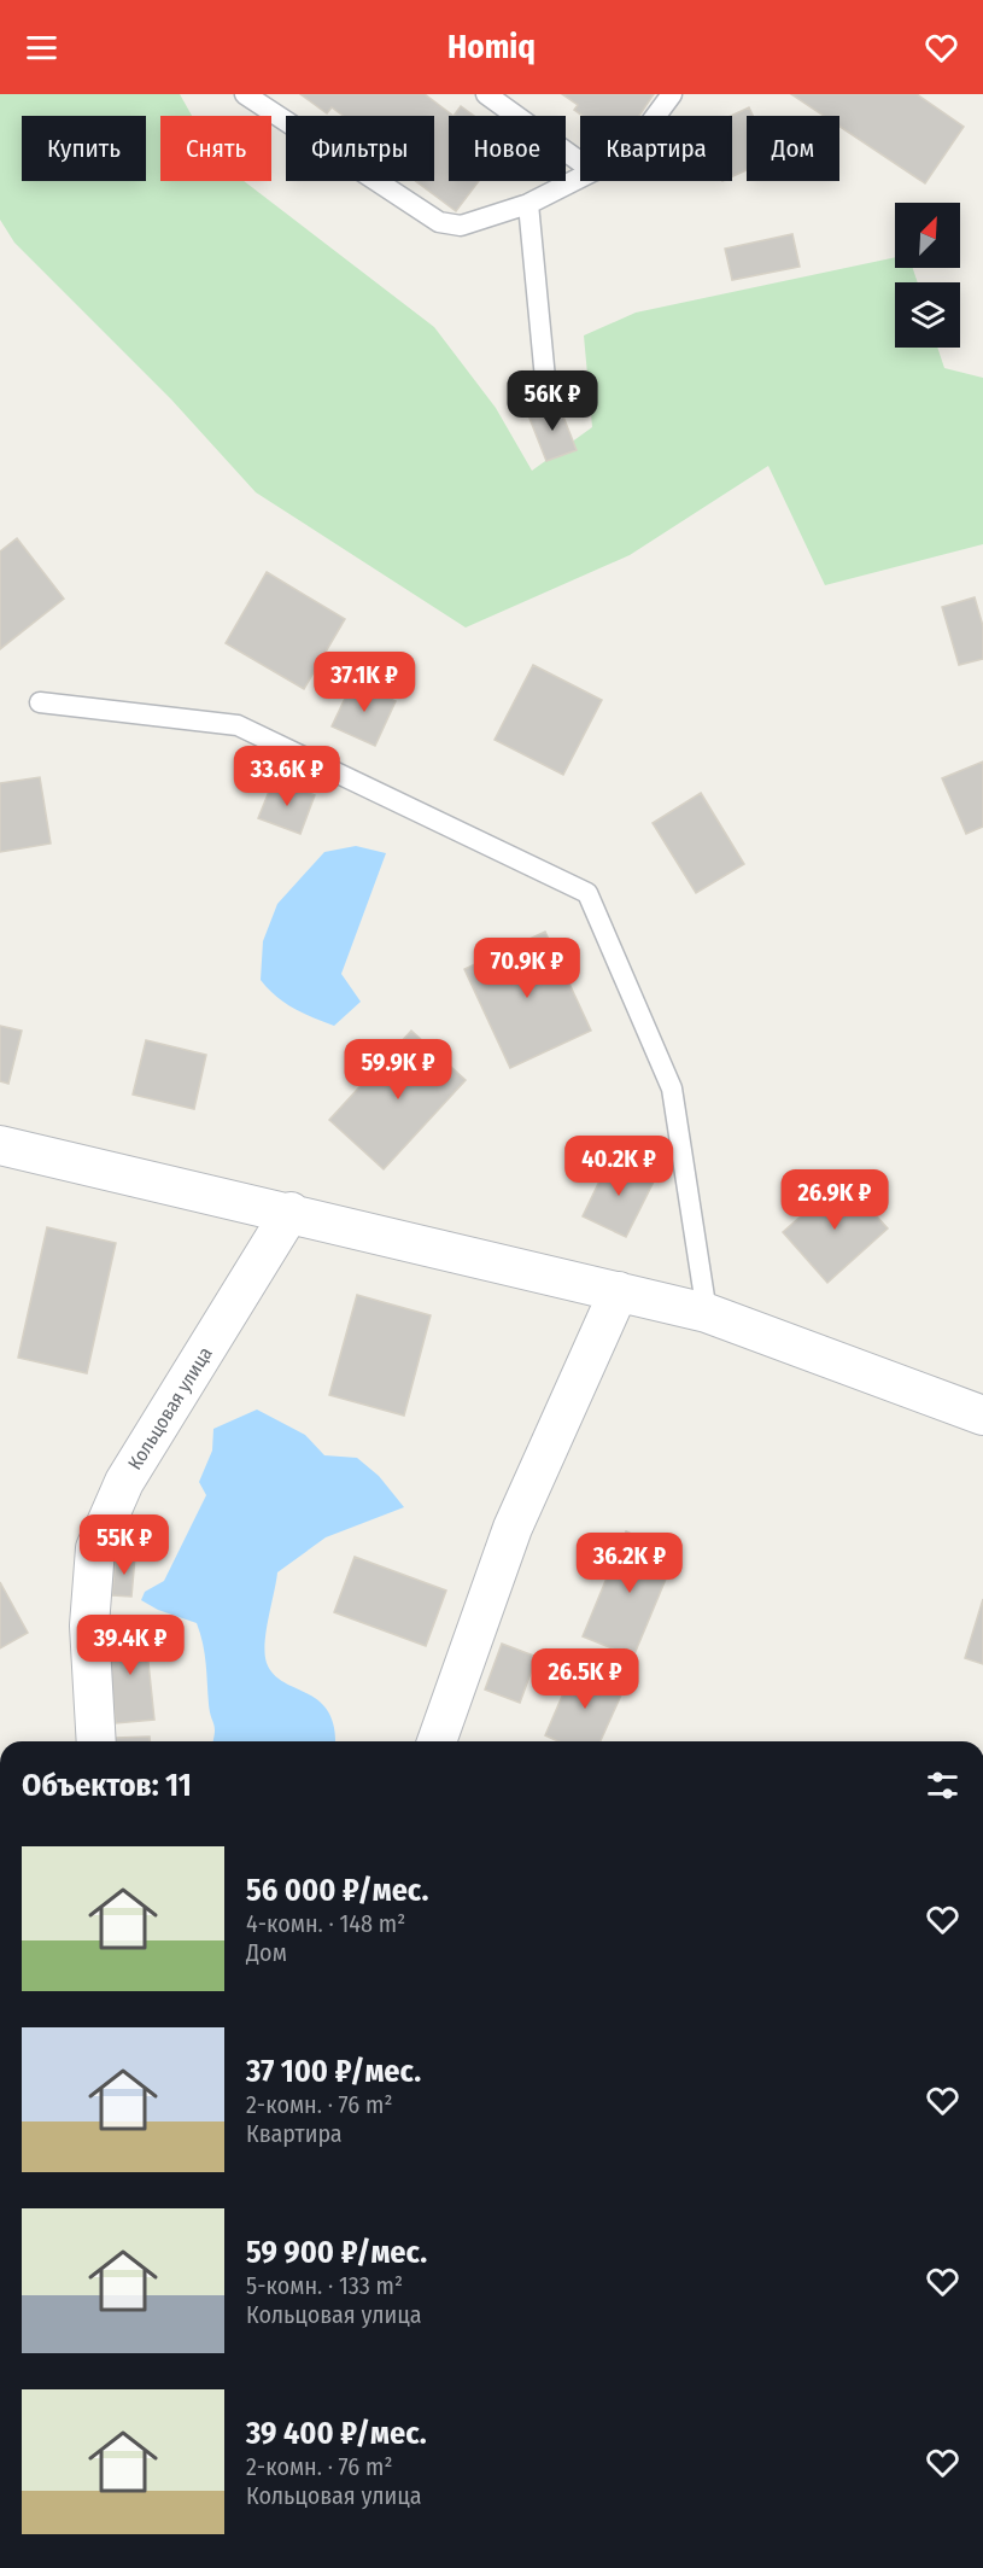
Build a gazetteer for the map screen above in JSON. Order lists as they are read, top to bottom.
{
  "streets": {
    "street": ["Кольцовая улица"]
  },
  "north": "top right",
  "page": {
    "header": "Homiq",
    "chip": [
      "Купить",
      "Снять",
      "Фильтры",
      "Новое",
      "Квартира",
      "Дом"
    ],
    "price": [
      "56K ₽",
      "37.1K ₽",
      "33.6K ₽",
      "70.9K ₽",
      "59.9K ₽",
      "40.2K ₽",
      "26.9K ₽",
      "55K ₽",
      "36.2K ₽",
      "39.4K ₽",
      "26.5K ₽"
    ],
    "heading": "Объектов: 11",
    "list": [
      {
        "name": "56 000 ₽/мес.",
        "note": "4-комн. · 148 m² · Дом"
      },
      {
        "name": "37 100 ₽/мес.",
        "note": "2-комн. · 76 m² · Квартира"
      },
      {
        "name": "59 900 ₽/мес.",
        "note": "5-комн. · 133 m² · Кольцовая улица"
      },
      {
        "name": "39 400 ₽/мес.",
        "note": "2-комн. · 76 m² · Кольцовая улица"
      }
    ]
  }
}
